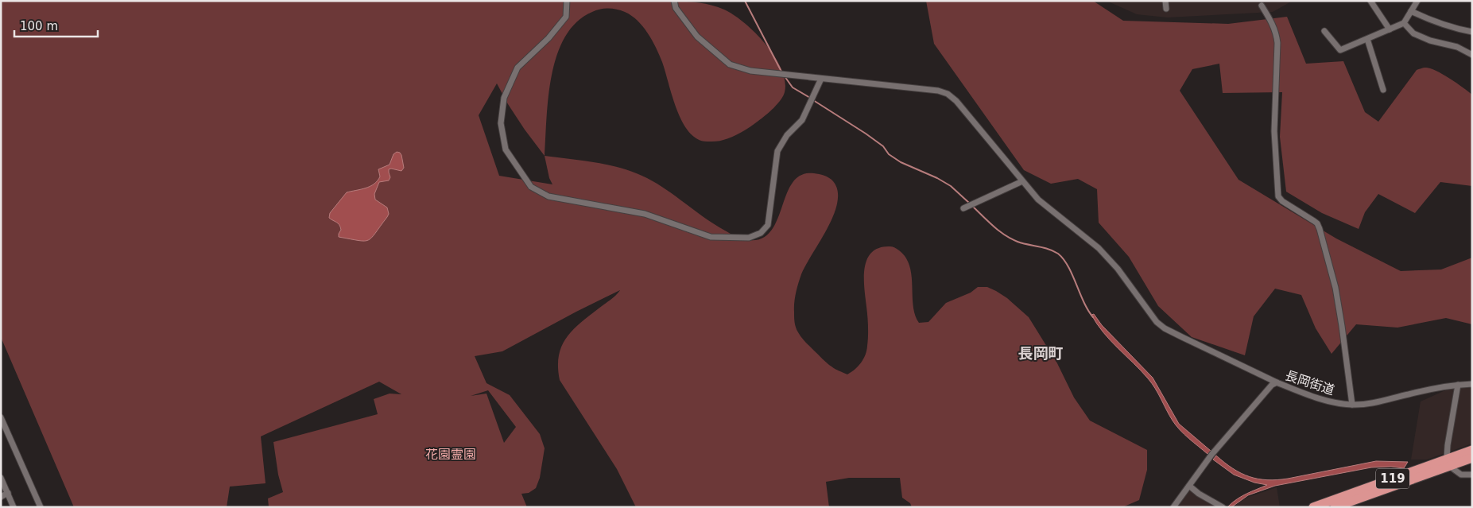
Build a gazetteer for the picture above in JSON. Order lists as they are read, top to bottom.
{
  "streets": {
    "highway": ["119"],
    "street": ["長岡街道"]
  },
  "districts": ["長岡町"],
  "parks": ["花園霊園"],
  "scale_bar": "100 m"
}
